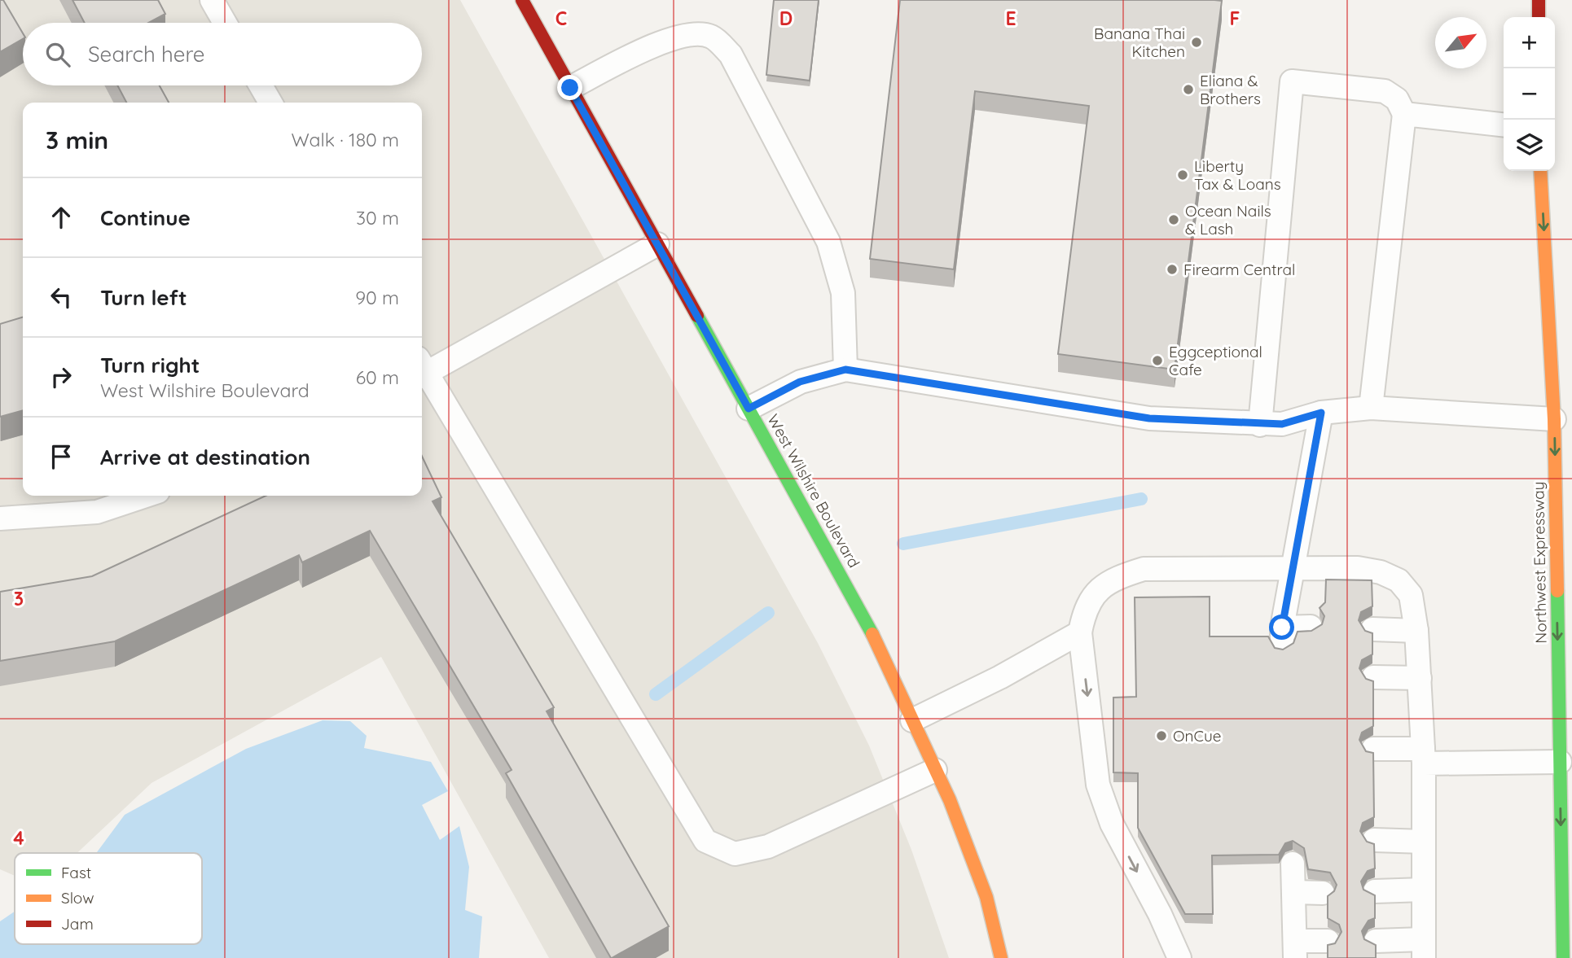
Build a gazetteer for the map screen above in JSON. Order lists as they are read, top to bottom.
{
  "streets": {
    "main road": ["West Wilshire Boulevard", "Northwest Expressway"]
  },
  "one_way": ["Northwest Expressway"],
  "places": [
    "Banana Thai Kitchen",
    "Eliana & Brothers",
    "Liberty Tax & Loans",
    "Ocean Nails & Lash",
    "Firearm Central",
    "Eggceptional Cafe",
    "OnCue"
  ],
  "legend": ["Fast", "Slow", "Jam"],
  "north": "top right",
  "page": {
    "map_buttons": ["+", "−"],
    "search": "Search here",
    "heading": ["3 min", "Walk · 180 m"],
    "list": [
      ["Continue", "30 m"],
      ["Turn left", "90 m"],
      ["Turn right", "West Wilshire Boulevard", "60 m"],
      "Arrive at destination"
    ]
  },
  "grid": {
    "columns": [
      "C",
      "D",
      "E",
      "F"
    ],
    "rows": ["3", "4"]
  }
}
